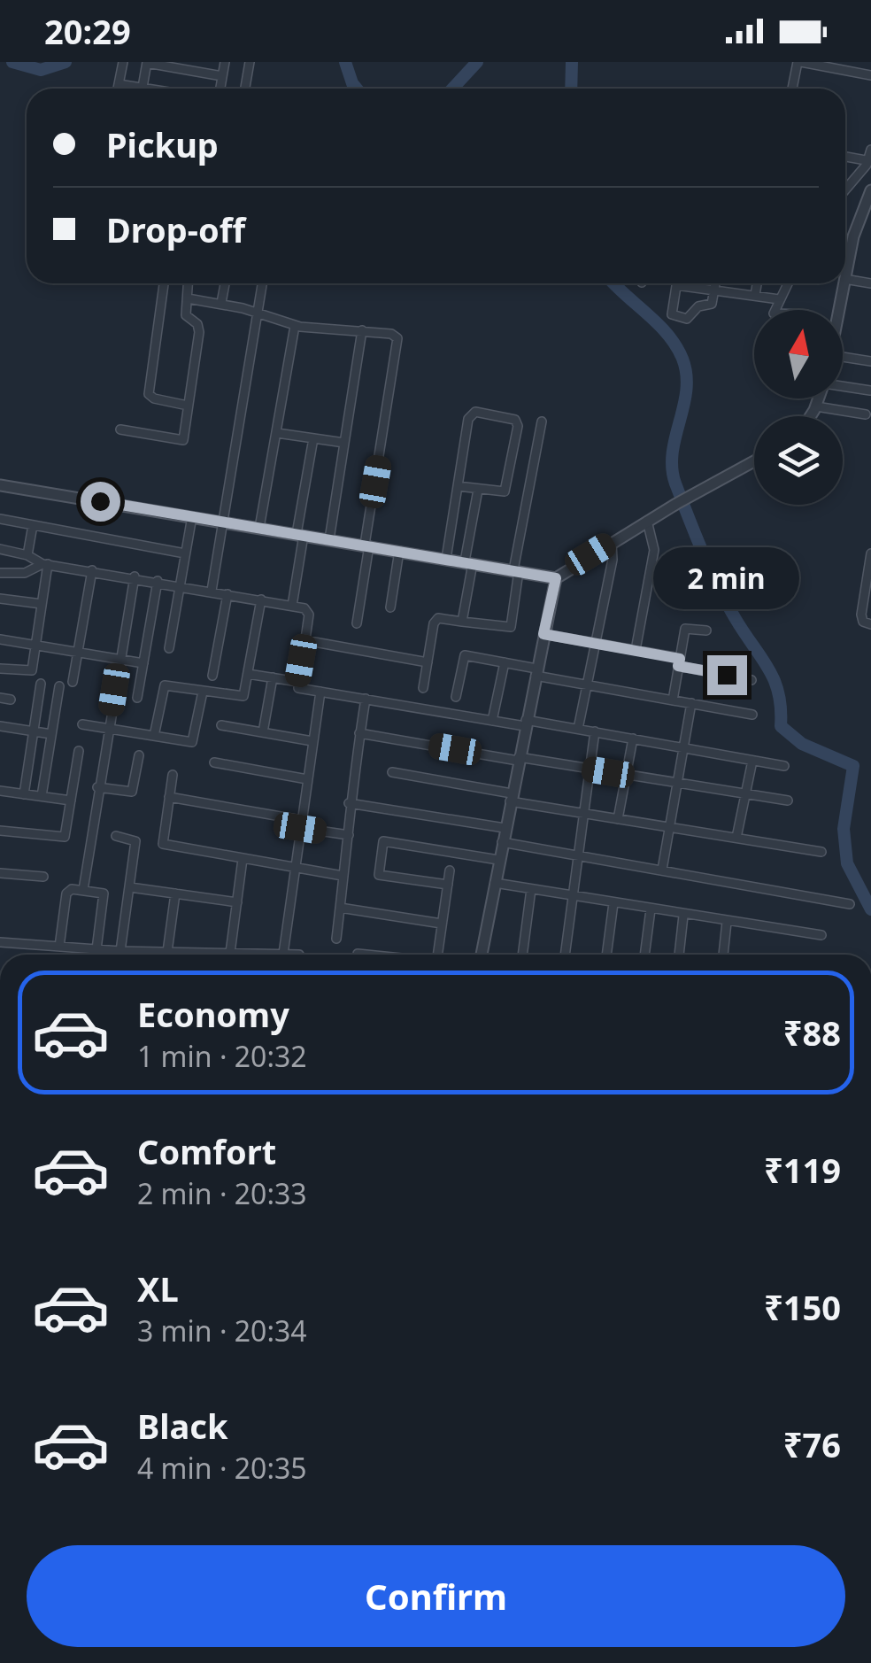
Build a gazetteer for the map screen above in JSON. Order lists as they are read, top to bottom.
{
  "north": "top",
  "page": {
    "status": "20:29",
    "banner": ["Pickup", "Drop-off"],
    "bubble": "2 min",
    "list": [
      {
        "name": "Economy",
        "note": "1 min · 20:32",
        "value": "₹88"
      },
      {
        "name": "Comfort",
        "note": "2 min · 20:33",
        "value": "₹119"
      },
      {
        "name": "XL",
        "note": "3 min · 20:34",
        "value": "₹150"
      },
      {
        "name": "Black",
        "note": "4 min · 20:35",
        "value": "₹76"
      }
    ],
    "buttons": "Confirm"
  }
}
